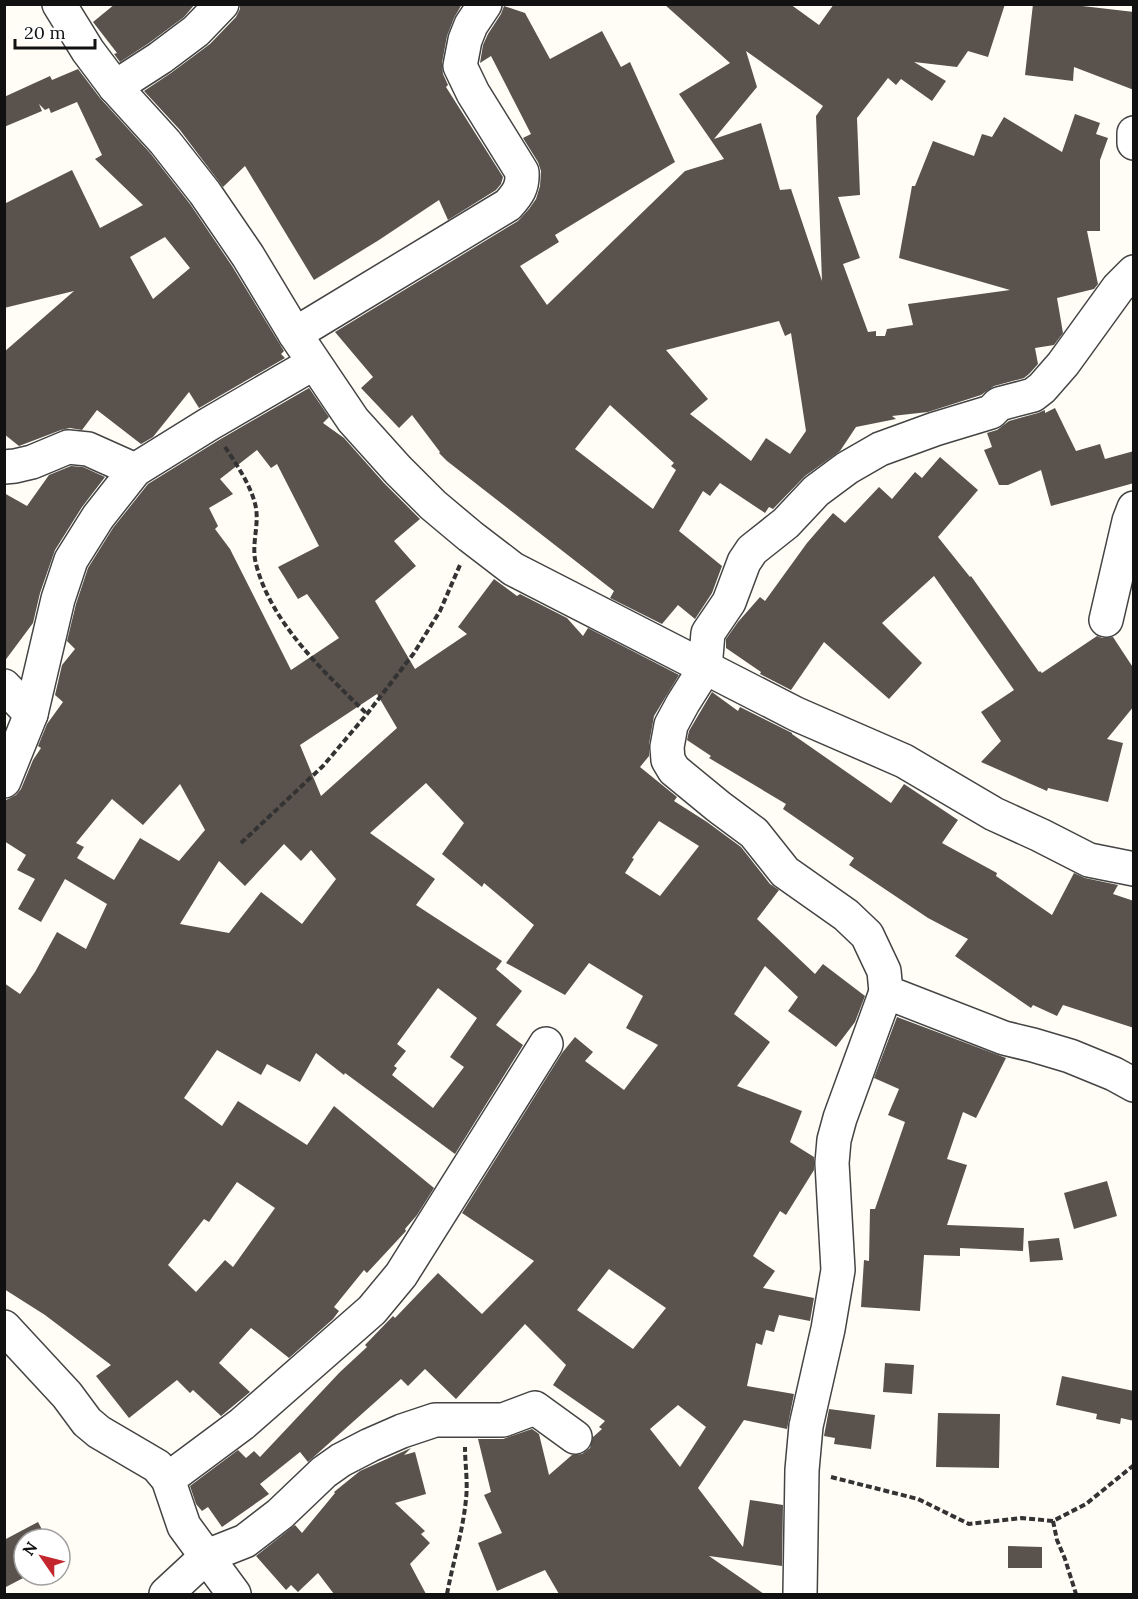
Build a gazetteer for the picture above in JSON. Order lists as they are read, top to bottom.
{
  "scale_bar": "20 m",
  "north": "top left"
}
